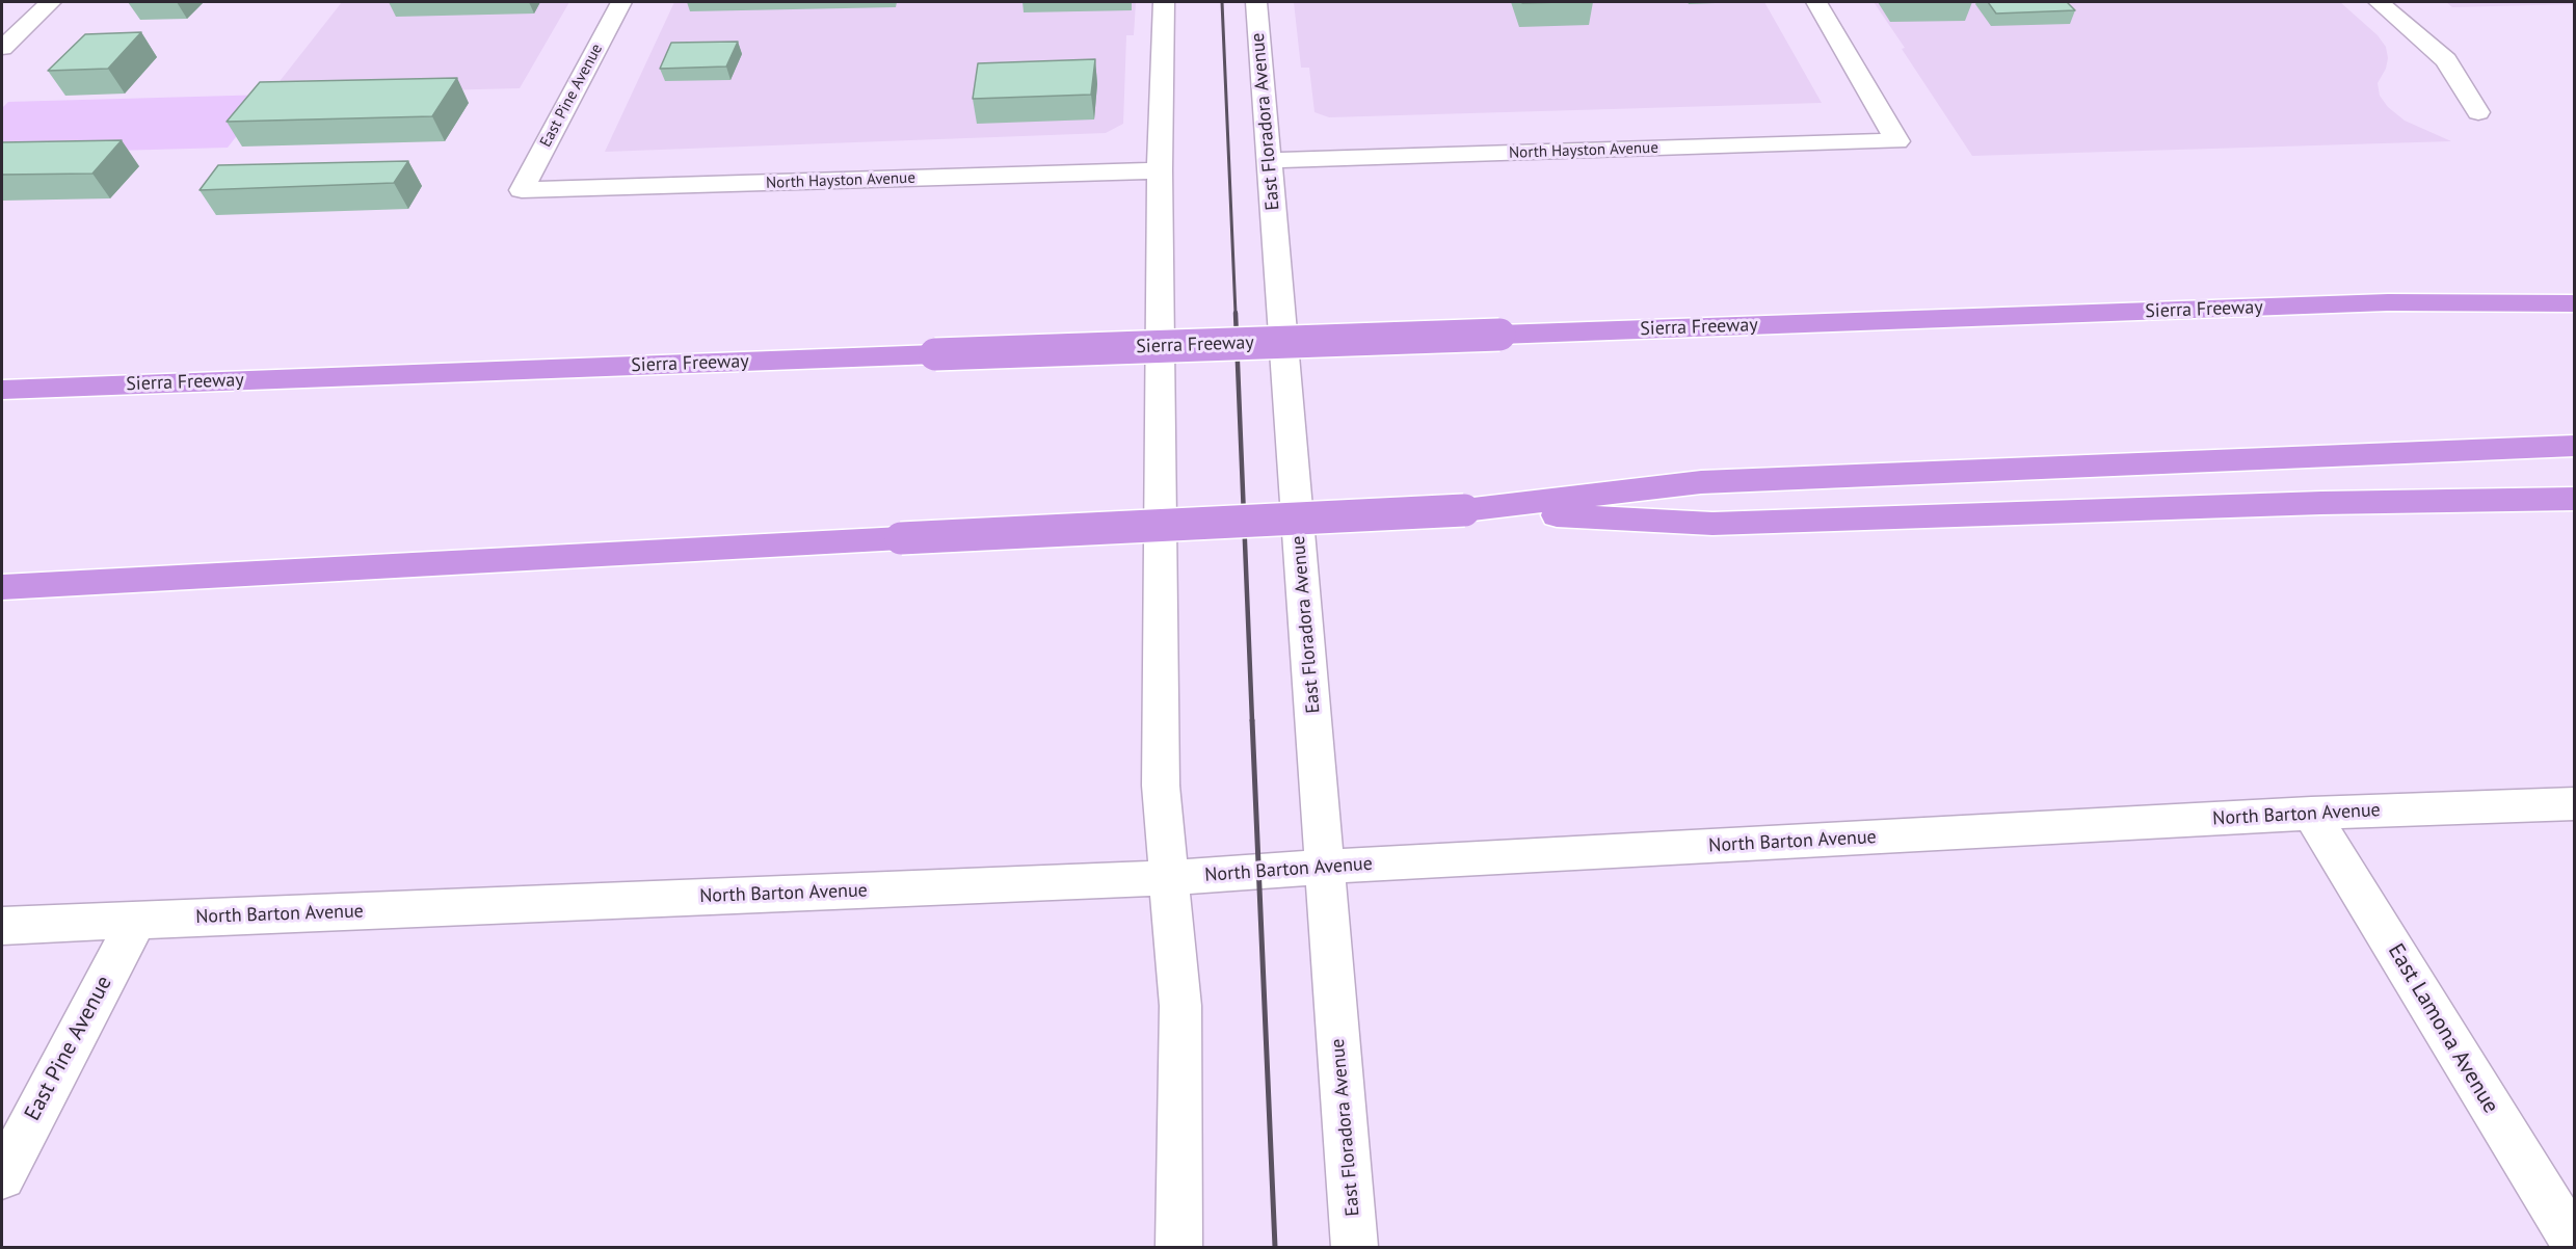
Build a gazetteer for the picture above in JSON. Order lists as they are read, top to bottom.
{
  "streets": {
    "highway": ["Sierra Freeway"],
    "street": [
      "East Pine Avenue",
      "East Floradora Avenue",
      "North Hayston Avenue",
      "North Barton Avenue",
      "East Lamona Avenue"
    ]
  },
  "crossings": [
    ["East Pine Avenue", "North Hayston Avenue"],
    ["East Pine Avenue", "North Barton Avenue"],
    ["East Floradora Avenue", "North Hayston Avenue"],
    ["East Floradora Avenue", "North Barton Avenue"],
    ["North Barton Avenue", "East Lamona Avenue"]
  ]
}
